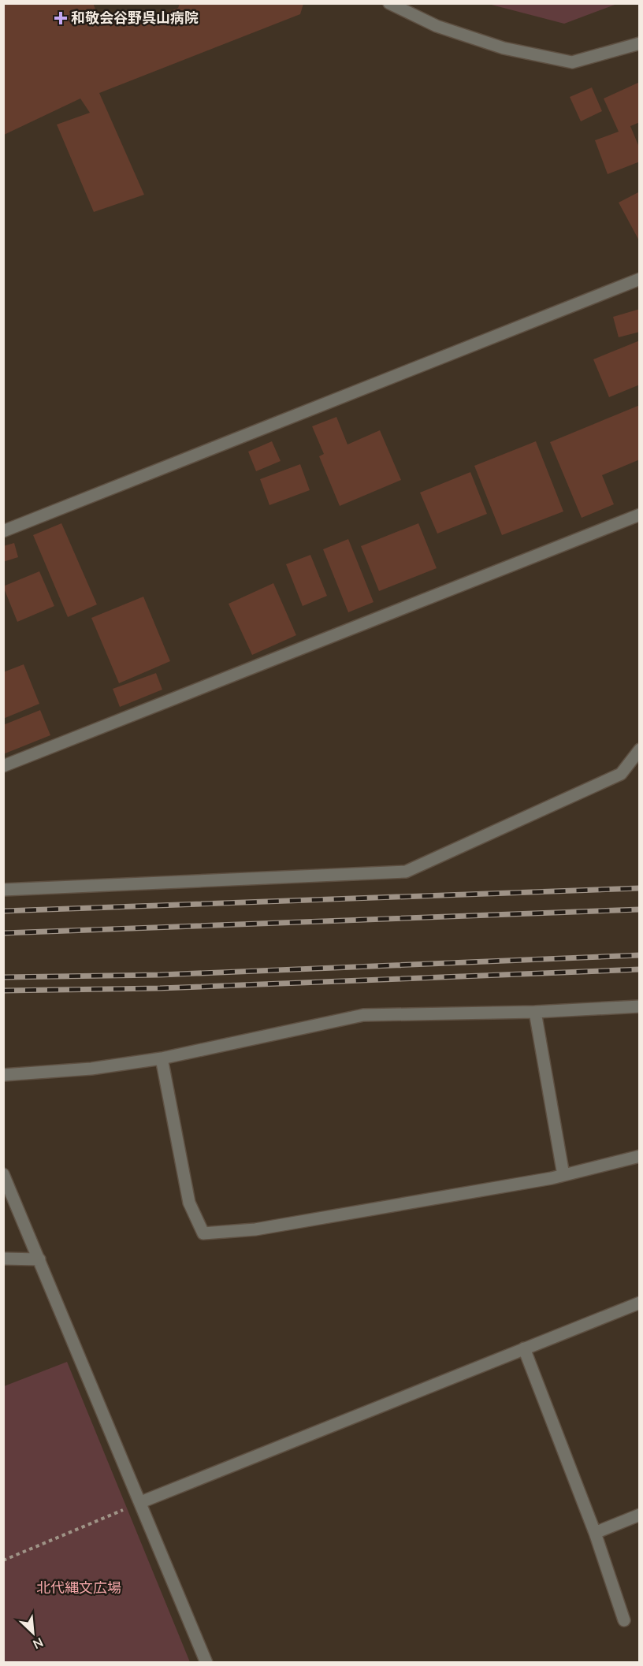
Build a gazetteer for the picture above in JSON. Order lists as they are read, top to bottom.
{
  "parks": ["北代縄文広場"],
  "places": {
    "health": ["和敬会谷野呉山病院"]
  },
  "north": "bottom right"
}
